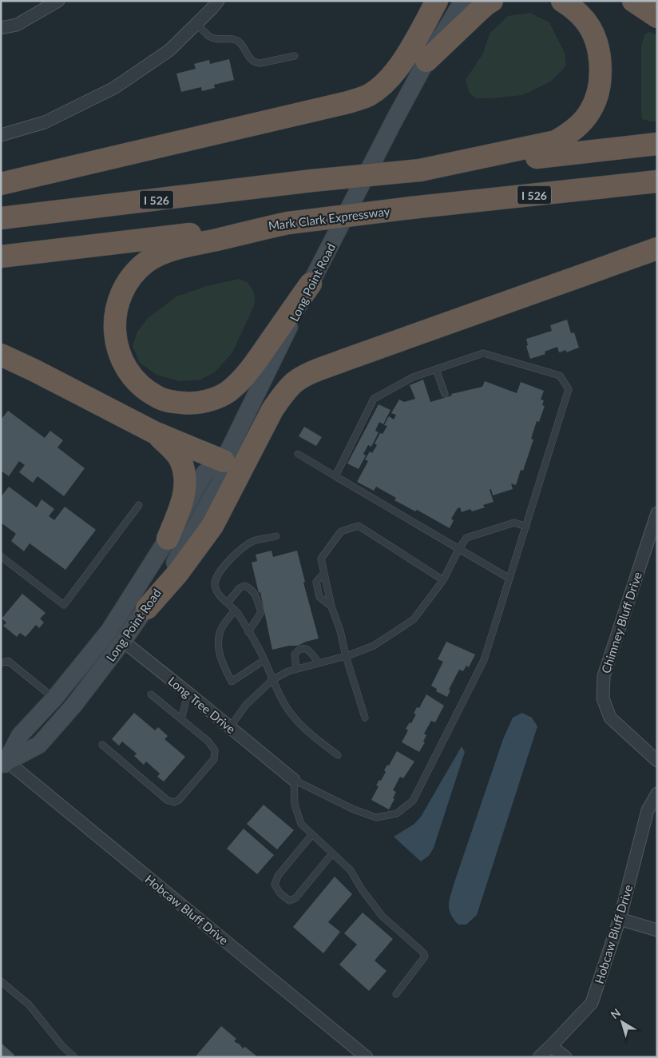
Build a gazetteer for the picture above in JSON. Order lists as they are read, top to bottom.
{
  "streets": {
    "highway": ["I 526", "Mark Clark Expressway"],
    "main road": ["Long Point Road"],
    "street": ["Chimney Bluff Drive", "Long Tree Drive", "Hobcaw Bluff Drive"]
  },
  "crossings": [
    ["Long Point Road", "Long Tree Drive"],
    ["Long Point Road", "Hobcaw Bluff Drive"]
  ],
  "north": "top left"
}
